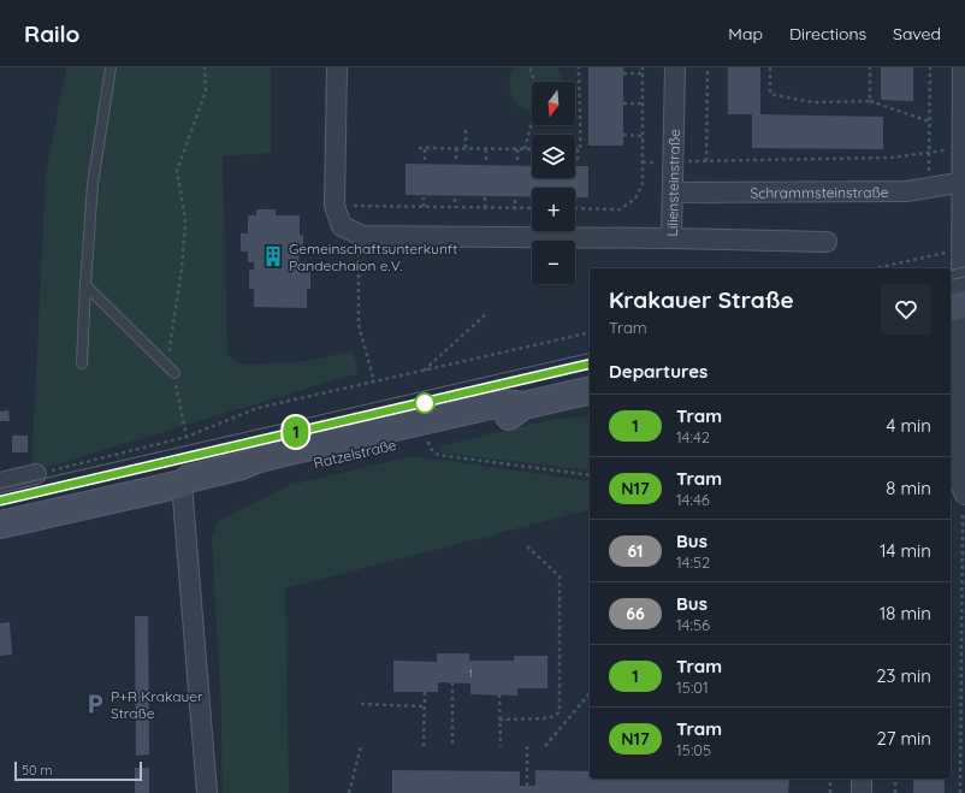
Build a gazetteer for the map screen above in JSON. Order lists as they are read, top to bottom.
{
  "streets": {
    "main road": ["Ratzelstraße"],
    "street": ["Liliensteinstraße", "Schrammsteinstraße"]
  },
  "crossings": [
    ["Liliensteinstraße", "Schrammsteinstraße"]
  ],
  "places": {
    "building": ["Gemeinschaftsunterkunft Pandechaion e.V."],
    "parking": ["P+R Krakauer Straße"]
  },
  "lines": ["tram line 1"],
  "house_numbers": ["1"],
  "scale_bar": "50 m",
  "north": "bottom",
  "page": {
    "header": "Railo",
    "nav": ["Map", "Directions", "Saved"],
    "on_map": "1",
    "map_buttons": ["+", "−"],
    "heading": [
      ["Krakauer Straße", "Tram"],
      "Departures"
    ],
    "list": [
      {
        "mark": "1",
        "name": "Tram",
        "note": "14:42",
        "value": "4 min"
      },
      {
        "mark": "N17",
        "name": "Tram",
        "note": "14:46",
        "value": "8 min"
      },
      {
        "mark": "61",
        "name": "Bus",
        "note": "14:52",
        "value": "14 min"
      },
      {
        "mark": "66",
        "name": "Bus",
        "note": "14:56",
        "value": "18 min"
      },
      {
        "mark": "1",
        "name": "Tram",
        "note": "15:01",
        "value": "23 min"
      },
      {
        "mark": "N17",
        "name": "Tram",
        "note": "15:05",
        "value": "27 min"
      }
    ],
    "scale": "50 m"
  }
}
